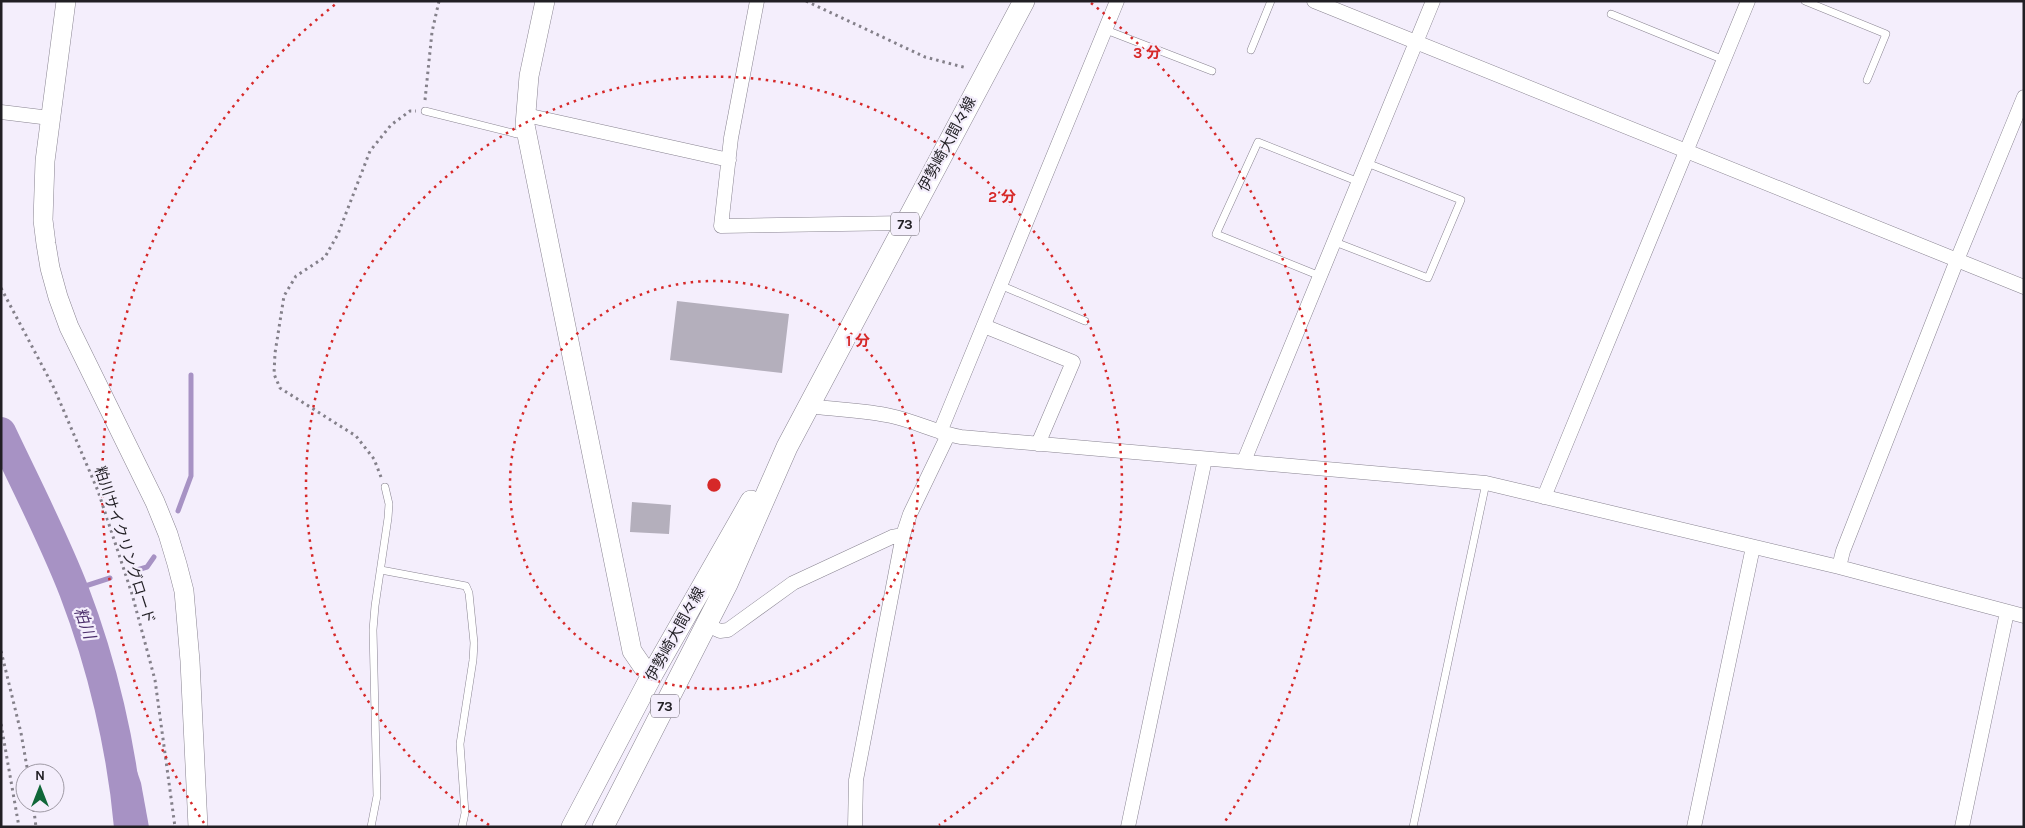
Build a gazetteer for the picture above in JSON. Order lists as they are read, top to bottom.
{
  "streets": {
    "main road": ["伊勢崎大間々線", "73"],
    "path": ["粕川サイクリングロード"]
  },
  "water": ["粕川"],
  "north": "top",
  "rings": ["3 分", "2 分", "1 分"]
}
